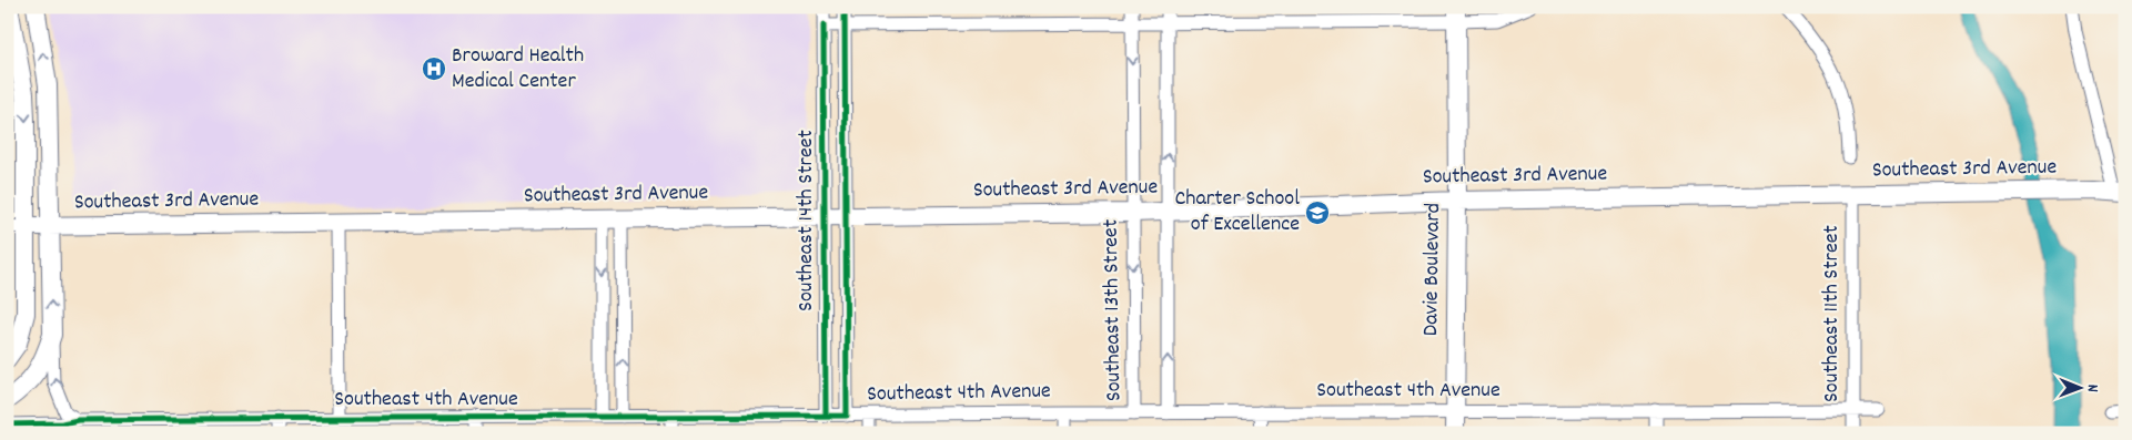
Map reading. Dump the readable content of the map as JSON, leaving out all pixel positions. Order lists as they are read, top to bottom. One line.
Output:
{"streets":{"main road":["Southeast 3rd Avenue","Davie Boulevard"],"street":["Southeast 14th Street","Southeast 13th Street","Southeast 11th Street","Southeast 4th Avenue"]},"crossings":[["Southeast 3rd Avenue","Southeast 14th Street"],["Southeast 3rd Avenue","Davie Boulevard"],["Southeast 3rd Avenue","Southeast 13th Street"],["Southeast 3rd Avenue","Southeast 11th Street"],["Southeast 14th Street","Southeast 4th Avenue"],["Davie Boulevard","Southeast 4th Avenue"],["Southeast 13th Street","Southeast 4th Avenue"],["Southeast 11th Street","Southeast 4th Avenue"]],"places":{"hospital":["Broward Health Medical Center"],"school or university":["Charter School of Excellence"]},"north":"right"}
